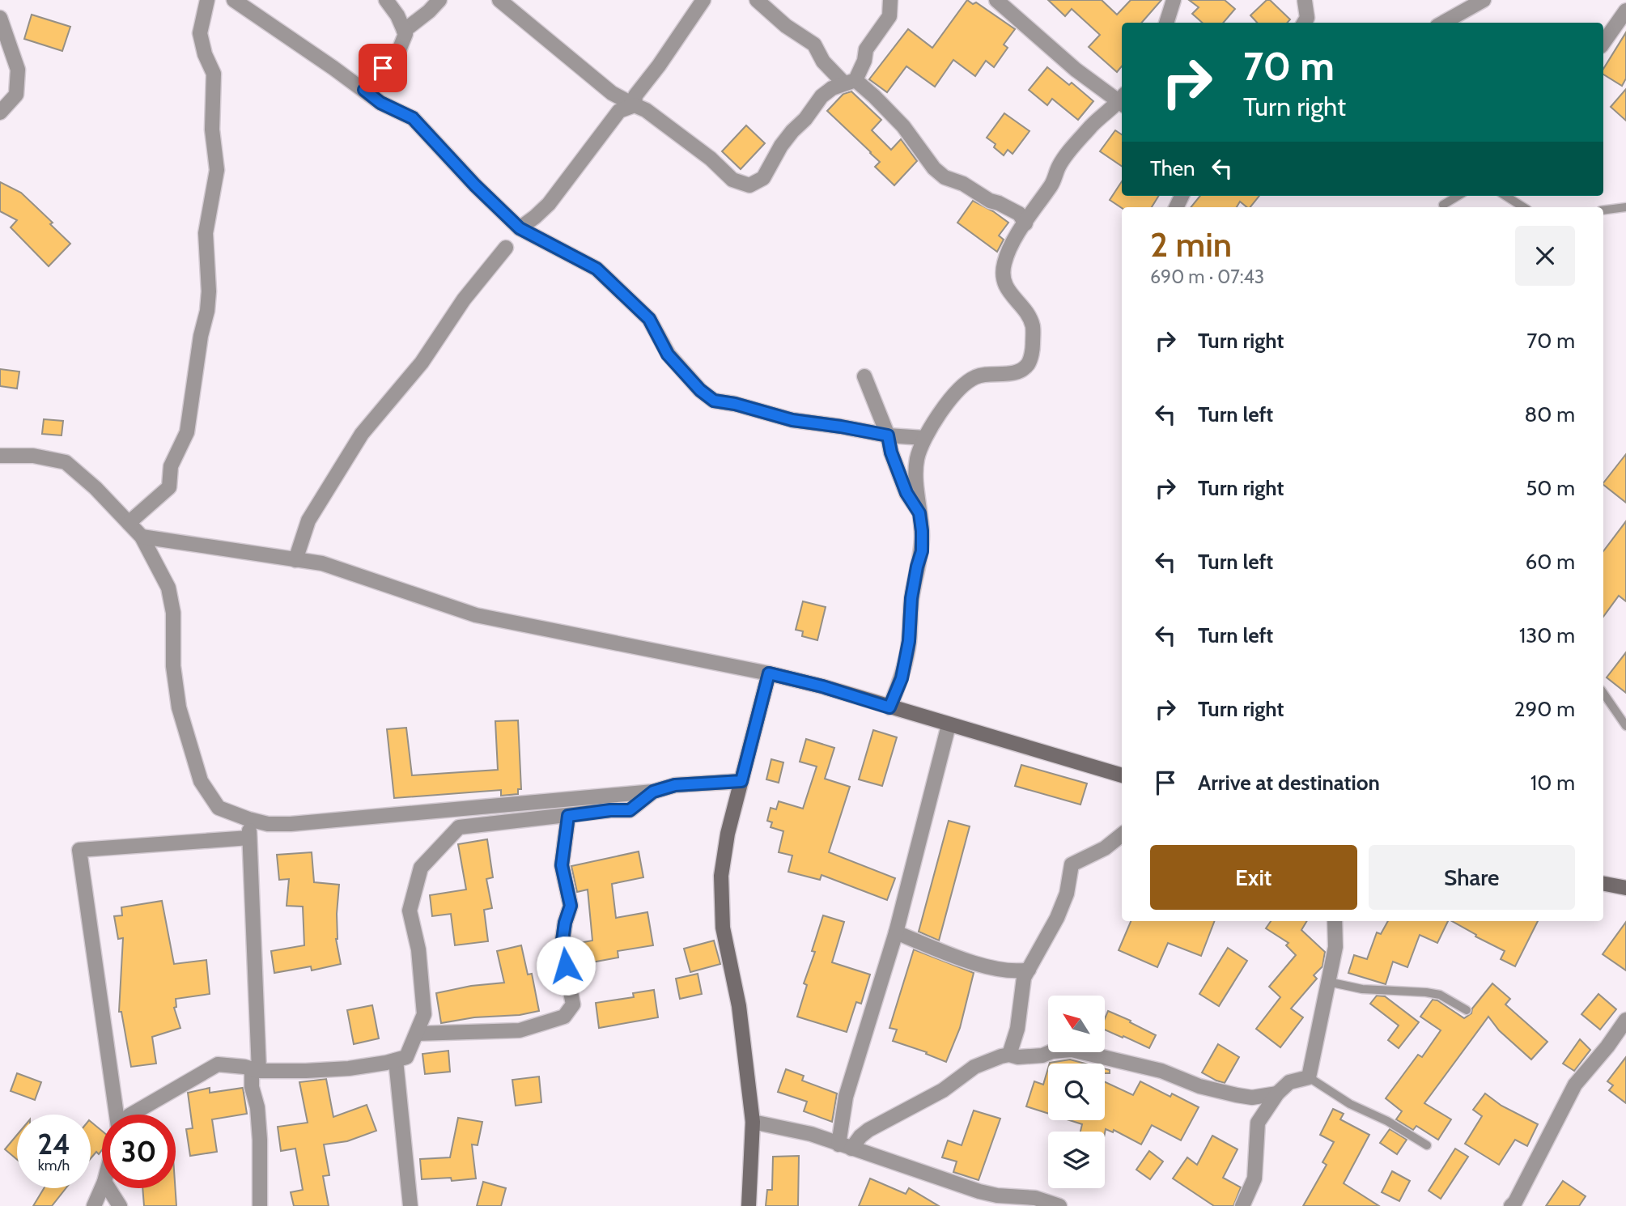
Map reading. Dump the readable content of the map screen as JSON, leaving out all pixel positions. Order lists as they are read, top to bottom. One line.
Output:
{"north":"top left","page":{"turn":["70 m","Turn right"],"then":"Then","heading":["2 min","690 m · 07:43"],"list":[{"name":"Turn right","value":"70 m"},{"name":"Turn left","value":"80 m"},{"name":"Turn right","value":"50 m"},{"name":"Turn left","value":"60 m"},{"name":"Turn left","value":"130 m"},{"name":"Turn right","value":"290 m"},{"name":"Arrive at destination","value":"10 m"}],"buttons":["Exit","Share"],"speed":"24 km/h","limit":"30"}}
